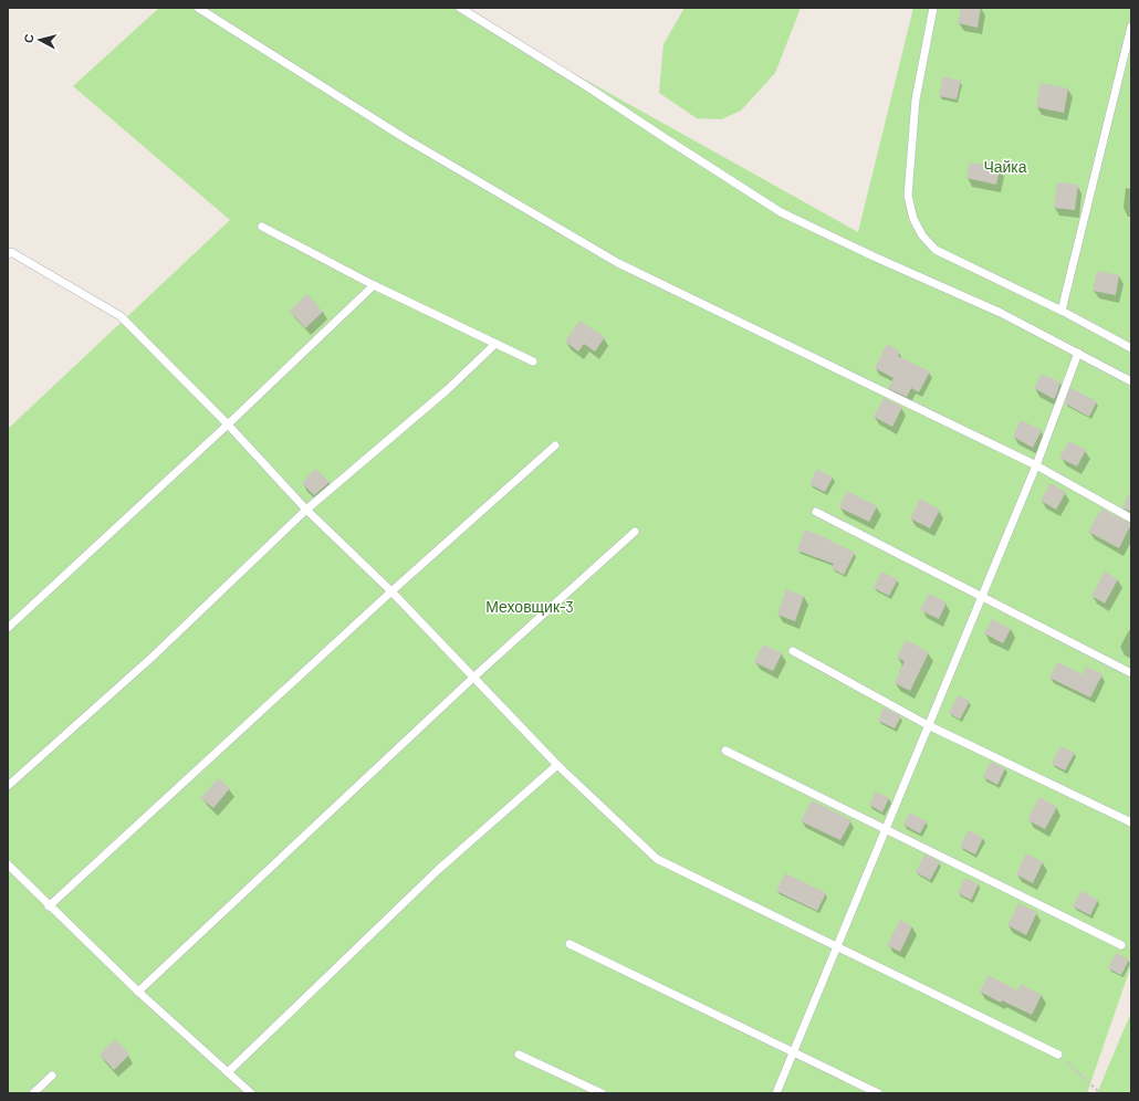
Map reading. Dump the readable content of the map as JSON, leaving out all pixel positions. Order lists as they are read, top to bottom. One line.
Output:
{"parks":["Чайка","Меховщик-3"],"north":"left"}
